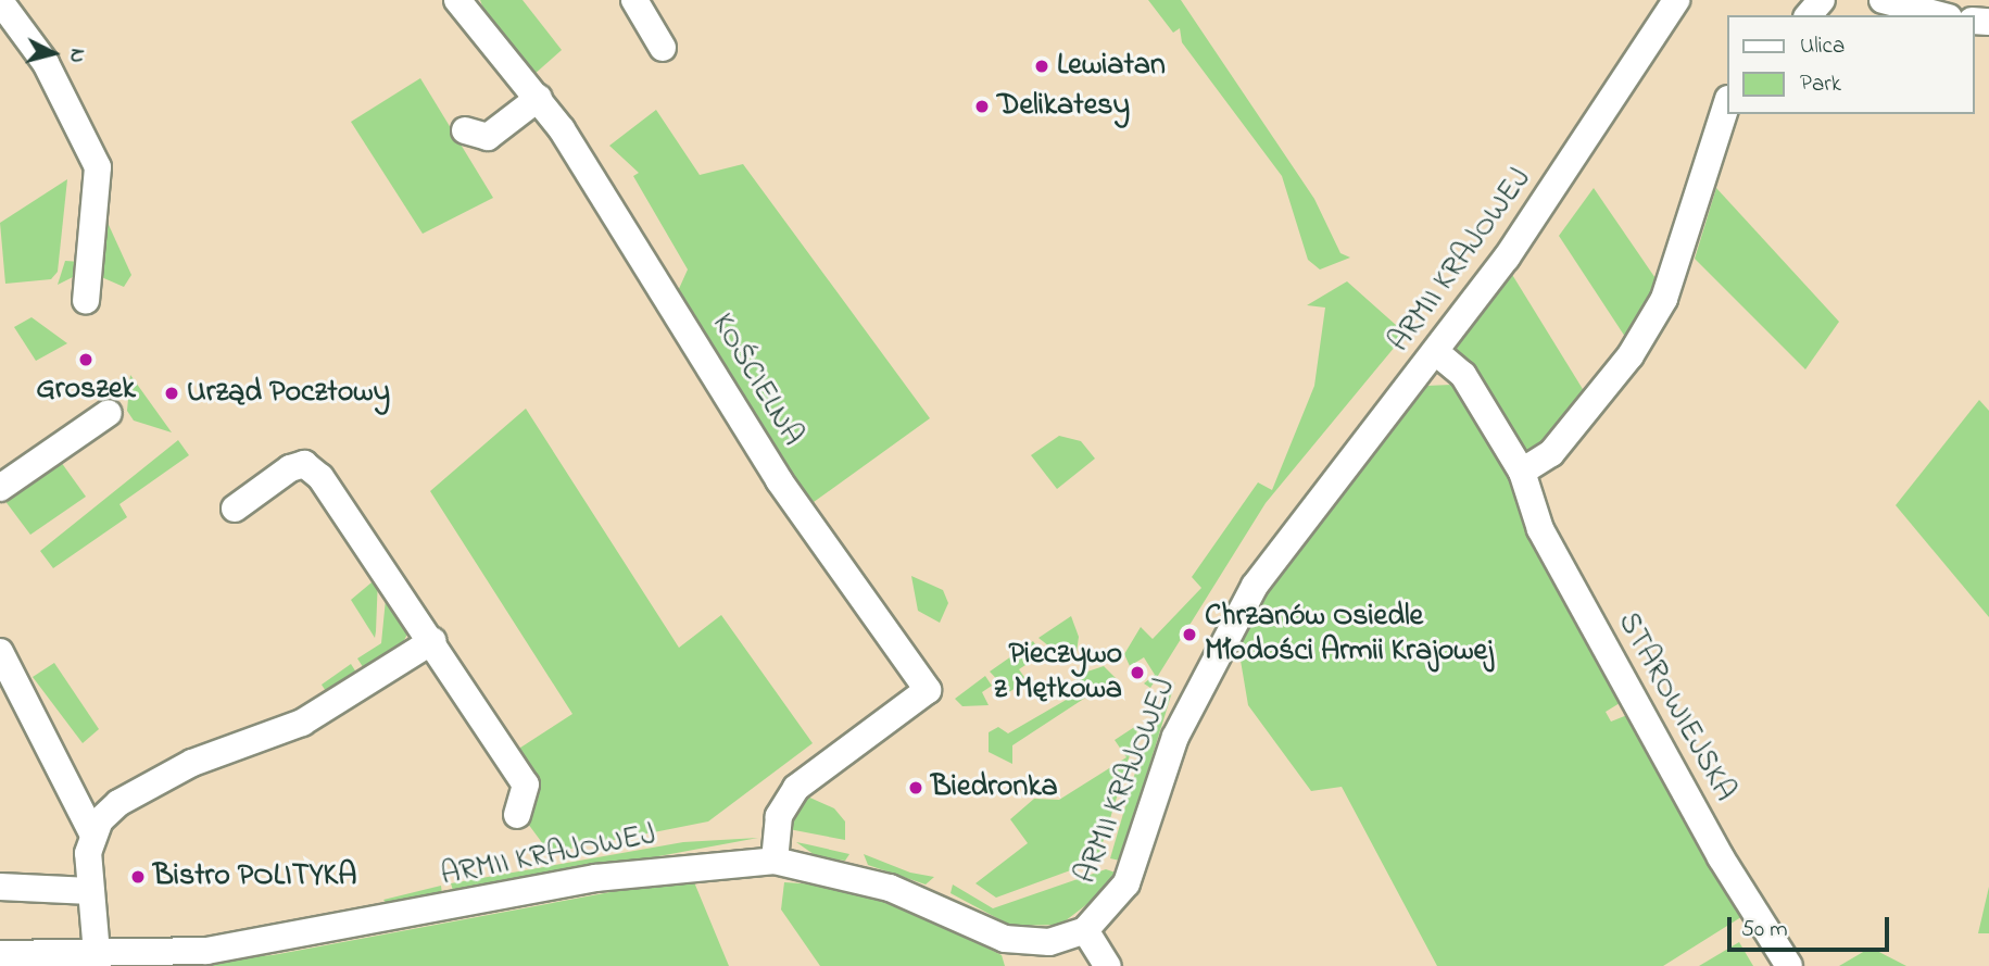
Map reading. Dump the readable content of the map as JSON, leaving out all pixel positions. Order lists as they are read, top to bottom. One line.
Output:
{"streets":{"street":["ARMII KRAJOWEJ","KOŚCIELNA","STAROWIEJSKA"]},"crossings":[["ARMII KRAJOWEJ","KOŚCIELNA"],["ARMII KRAJOWEJ","STAROWIEJSKA"]],"places":["Lewiatan","Delikatesy","Groszek","Urząd Pocztowy","Chrzanów Osiedle Młodości Armii Krajowej","Pieczywo z Mętkowa","Biedronka","Bistro POLITYKA"],"legend":["Ulica","Park"],"scale_bar":"50 m","north":"right"}
